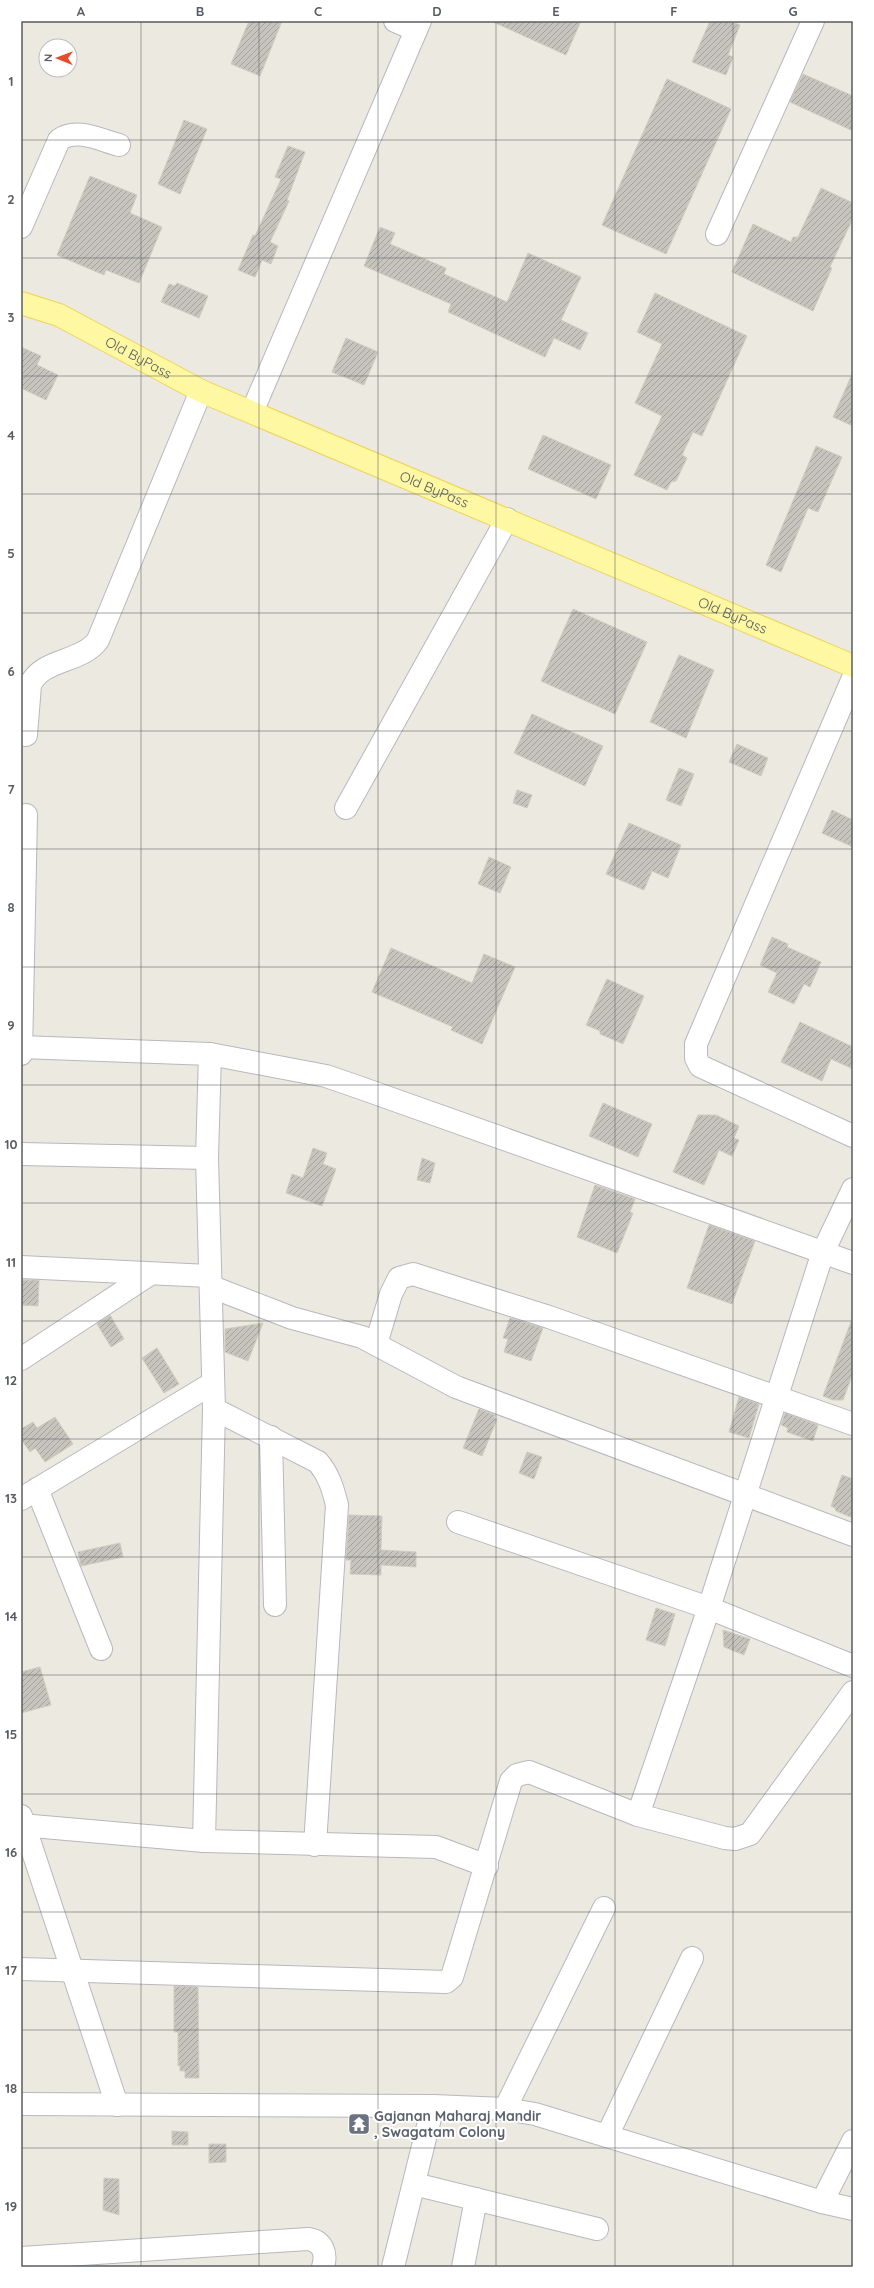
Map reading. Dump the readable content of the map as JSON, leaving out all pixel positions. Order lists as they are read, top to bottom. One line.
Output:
{"streets":{"main road":["Old ByPass"]},"places":{"temple":["Gajanan Maharaj Mandir , Swagatam Colony"]},"north":"left","grid":{"columns":["A","B","C","D","E","F","G"],"rows":["1","2","3","4","5","6","7","8","9","10","11","12","13","14","15","16","17","18","19"]}}
